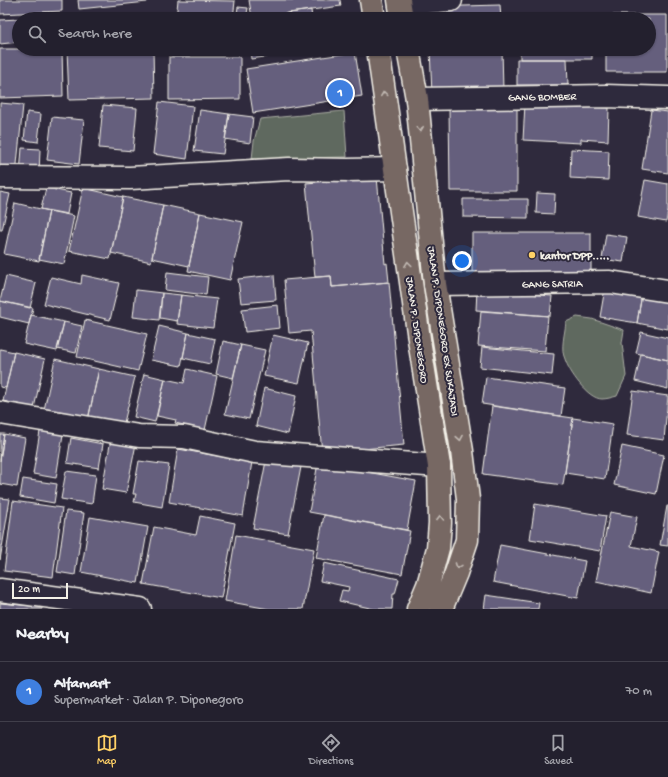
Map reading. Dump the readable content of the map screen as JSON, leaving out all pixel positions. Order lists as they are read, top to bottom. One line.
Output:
{"streets":{"main road":["JALAN P. DIPONEGORO","JALAN P. DIPONEGORO EX SUKAJADI"],"street":["GANG BOMBER","GANG SATRIA"]},"crossings":[["GANG BOMBER","JALAN P. DIPONEGORO EX SUKAJADI"],["GANG SATRIA","JALAN P. DIPONEGORO EX SUKAJADI"]],"one_way":["JALAN P. DIPONEGORO","JALAN P. DIPONEGORO EX SUKAJADI"],"places":["kantor DPP....."],"scale_bar":"20 m","page":{"search":"Search here","pins":"1","scale":"20 m","heading":"Nearby","list":[{"mark":"1","name":"Alfamart","note":"Supermarket · Jalan P. Diponegoro","value":"70 m"}],"nav":["Map","Directions","Saved"]}}
